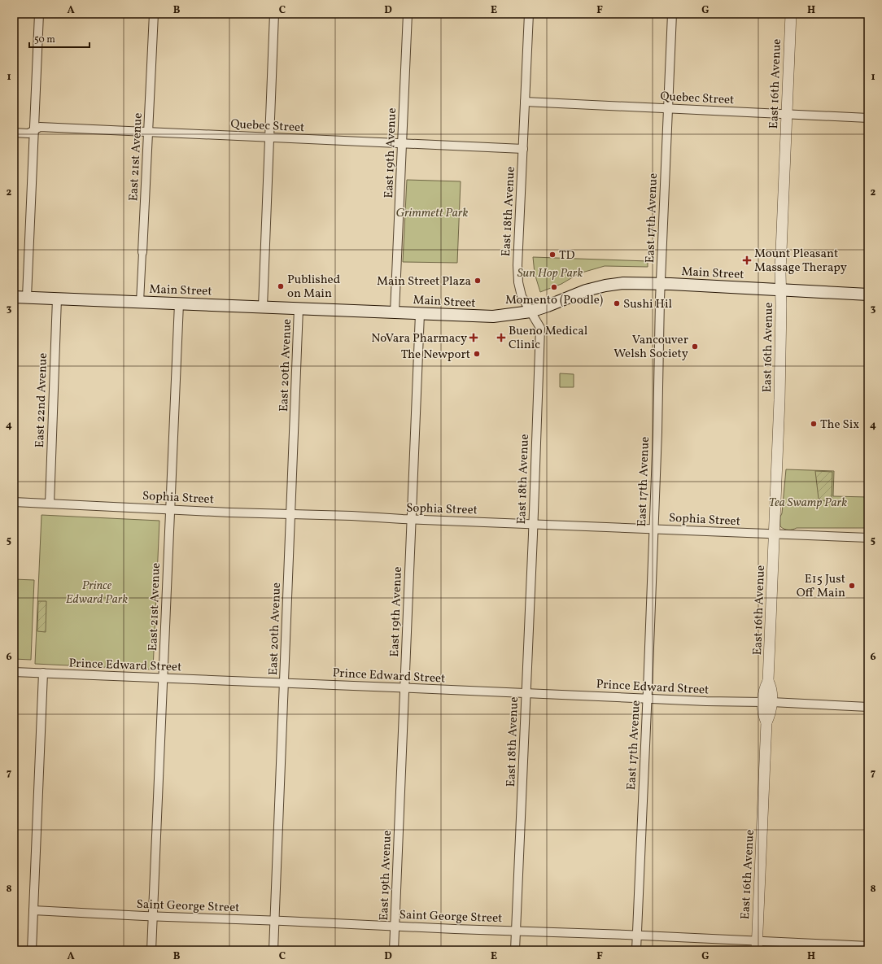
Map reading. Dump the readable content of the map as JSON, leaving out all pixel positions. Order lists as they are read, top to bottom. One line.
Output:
{"streets":{"main road":["Main Street"],"street":["East 16th Avenue","Quebec Street","East 19th Avenue","East 21st Avenue","East 18th Avenue","East 17th Avenue","East 20th Avenue","East 22nd Avenue","Sophia Street","Prince Edward Street","Saint George Street"]},"crossings":[["East 16th Avenue","Quebec Street"],["East 16th Avenue","Main Street"],["East 16th Avenue","Sophia Street"],["East 16th Avenue","Prince Edward Street"],["East 16th Avenue","Saint George Street"],["Quebec Street","East 19th Avenue"],["Quebec Street","East 21st Avenue"],["Quebec Street","East 18th Avenue"],["Quebec Street","East 17th Avenue"],["East 19th Avenue","Main Street"],["East 19th Avenue","Sophia Street"],["East 19th Avenue","Prince Edward Street"],["East 19th Avenue","Saint George Street"],["East 21st Avenue","Main Street"],["East 21st Avenue","Sophia Street"],["East 21st Avenue","Prince Edward Street"],["East 21st Avenue","Saint George Street"],["East 18th Avenue","Main Street"],["East 18th Avenue","Sophia Street"],["East 18th Avenue","Prince Edward Street"],["East 18th Avenue","Saint George Street"],["East 17th Avenue","Main Street"],["East 17th Avenue","Sophia Street"],["East 17th Avenue","Prince Edward Street"],["East 17th Avenue","Saint George Street"],["Main Street","East 20th Avenue"],["Main Street","East 22nd Avenue"],["East 20th Avenue","Sophia Street"],["East 20th Avenue","Prince Edward Street"],["East 20th Avenue","Saint George Street"],["East 22nd Avenue","Sophia Street"]],"parks":["Grimmett Park","Sun Hop Park","Tea Swamp Park","Prince Edward Park"],"places":{"other":["TD","Main Street Plaza","Published on Main","Momento (Poodle)","Sushi Hil","Vancouver Welsh Society","The Newport","The Six","E15 Just Off Main"],"health":["Mount Pleasant Massage Therapy","NoVara Pharmacy","Bueno Medical Clinic"]},"scale_bar":"50 m","grid":{"columns":["A","B","C","D","E","F","G","H"],"rows":["1","2","3","4","5","6","7","8"]}}
